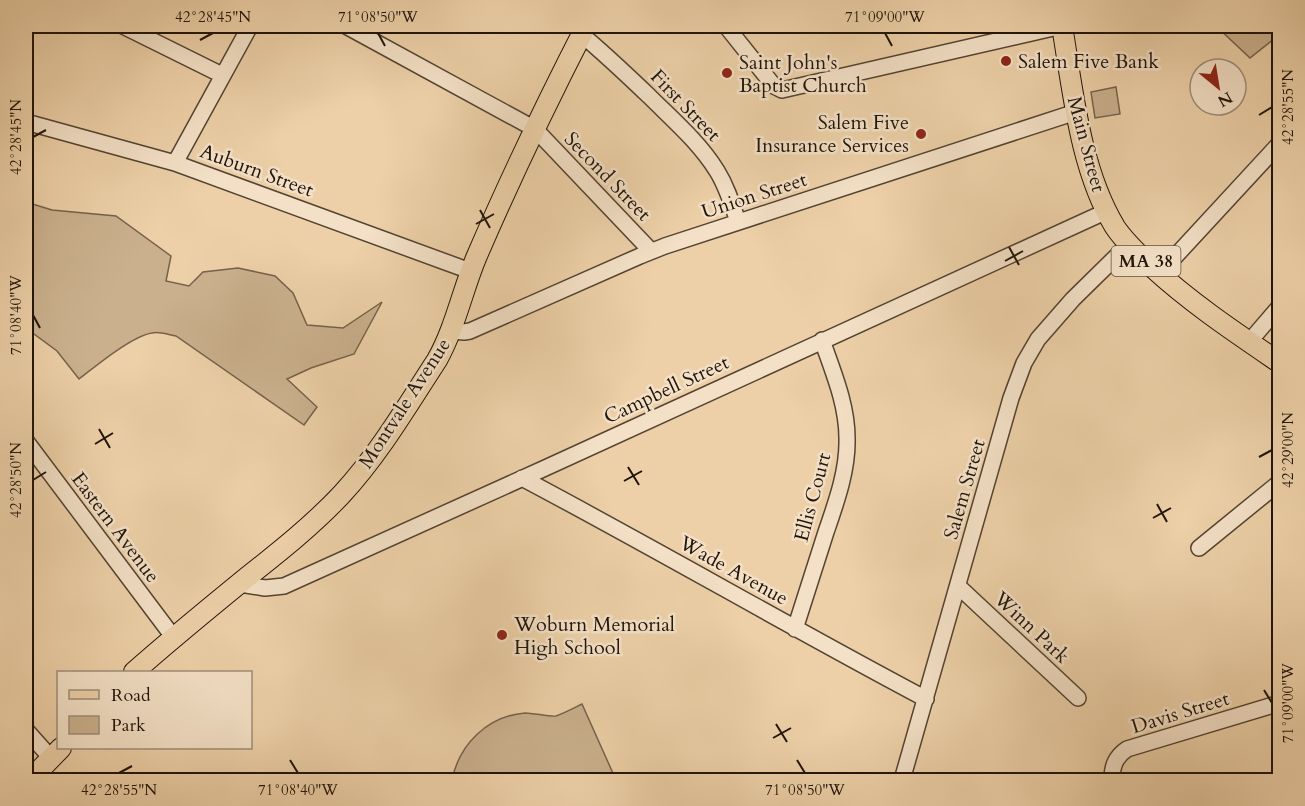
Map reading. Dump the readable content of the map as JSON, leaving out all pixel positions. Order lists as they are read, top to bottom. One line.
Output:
{"streets":{"main road":["Main Street","MA 38","Montvale Avenue"],"street":["First Street","Auburn Street","Second Street","Union Street","Campbell Street","Salem Street","Ellis Court","Eastern Avenue","Wade Avenue","Winn Park","Davis Street"]},"crossings":[["First Street","Union Street"],["First Street","Montvale Avenue"],["Main Street","Union Street"],["Main Street","Campbell Street"],["Main Street","Salem Street"],["Auburn Street","Montvale Avenue"],["Second Street","Union Street"],["Second Street","Montvale Avenue"],["Union Street","Montvale Avenue"],["Campbell Street","Montvale Avenue"],["Campbell Street","Ellis Court"],["Campbell Street","Wade Avenue"],["Montvale Avenue","Eastern Avenue"],["Salem Street","Wade Avenue"],["Salem Street","Winn Park"],["Ellis Court","Wade Avenue"]],"places":["Salem Five Bank","Saint John's Baptist Church","Salem Five Insurance Services","Woburn Memorial High School"],"legend":["Road","Park"],"north":"bottom right","coordinates":["42°28'45\"N","71°08'50\"W","71°09'00\"W","42°28'55\"N","71°08'40\"W","42°29'00\"N","42°28'50\"N"]}
